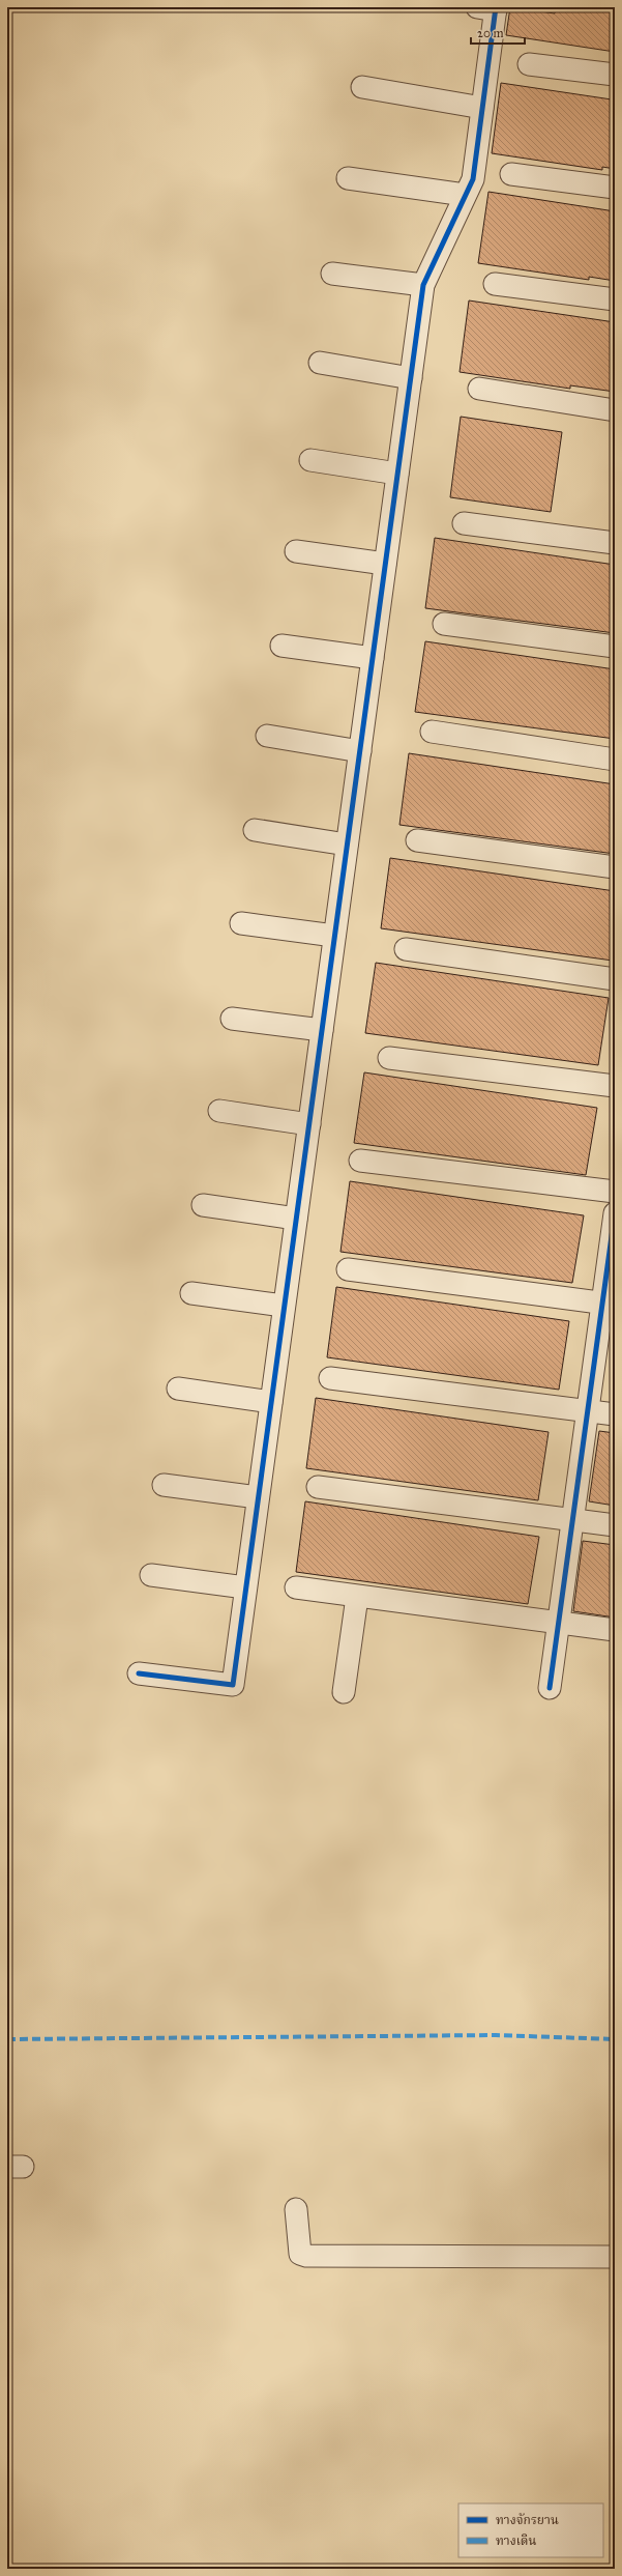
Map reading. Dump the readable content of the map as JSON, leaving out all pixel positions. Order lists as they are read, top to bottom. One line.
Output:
{"legend":["ทางจักรยาน","ทางเดิน"],"scale_bar":"20 m"}
